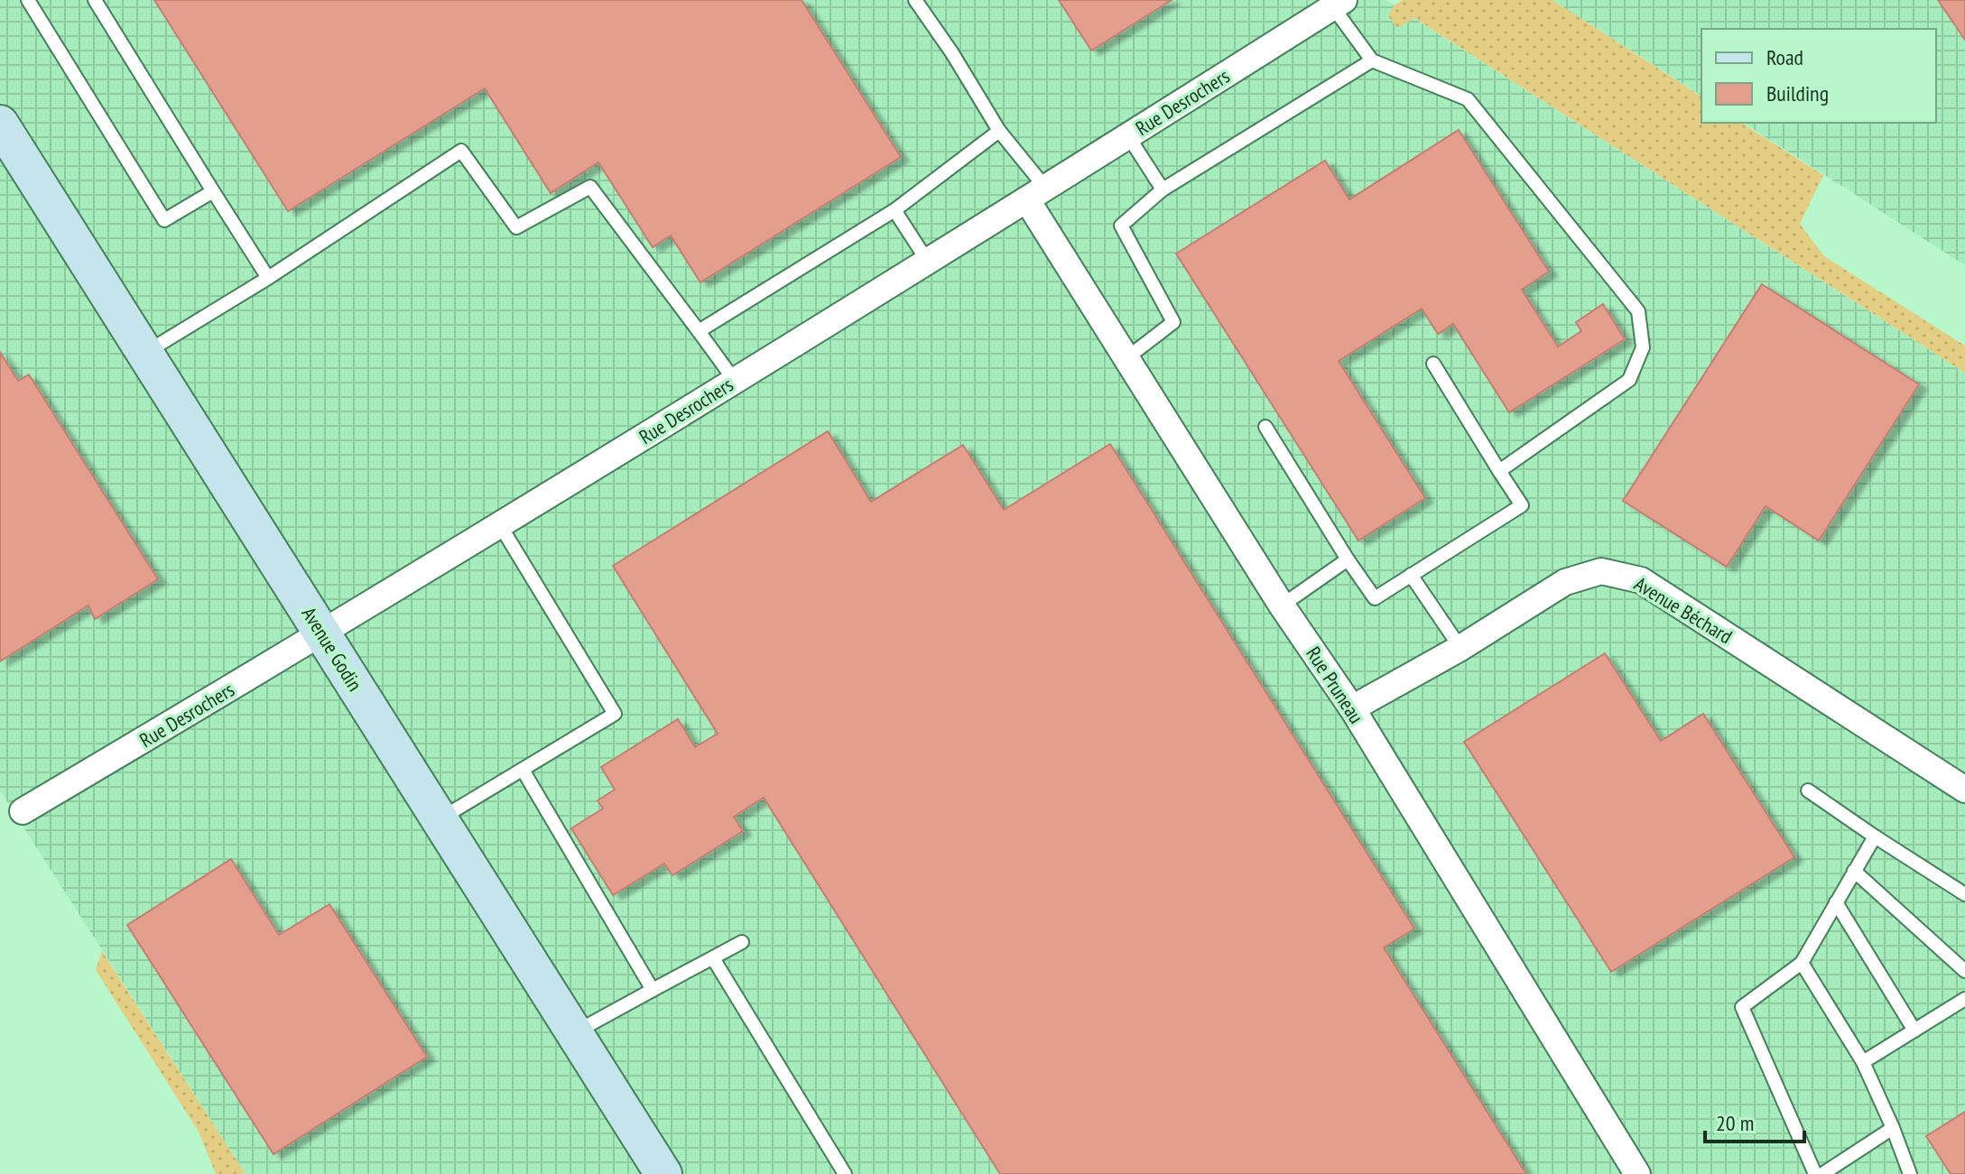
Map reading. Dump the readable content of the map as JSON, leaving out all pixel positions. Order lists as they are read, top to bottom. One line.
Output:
{"streets":{"street":["Rue Desrochers","Avenue Béchard","Avenue Godin","Rue Pruneau"]},"crossings":[["Rue Desrochers","Avenue Godin"],["Rue Desrochers","Rue Pruneau"],["Avenue Béchard","Rue Pruneau"]],"legend":["Road","Building"],"scale_bar":"20 m"}
